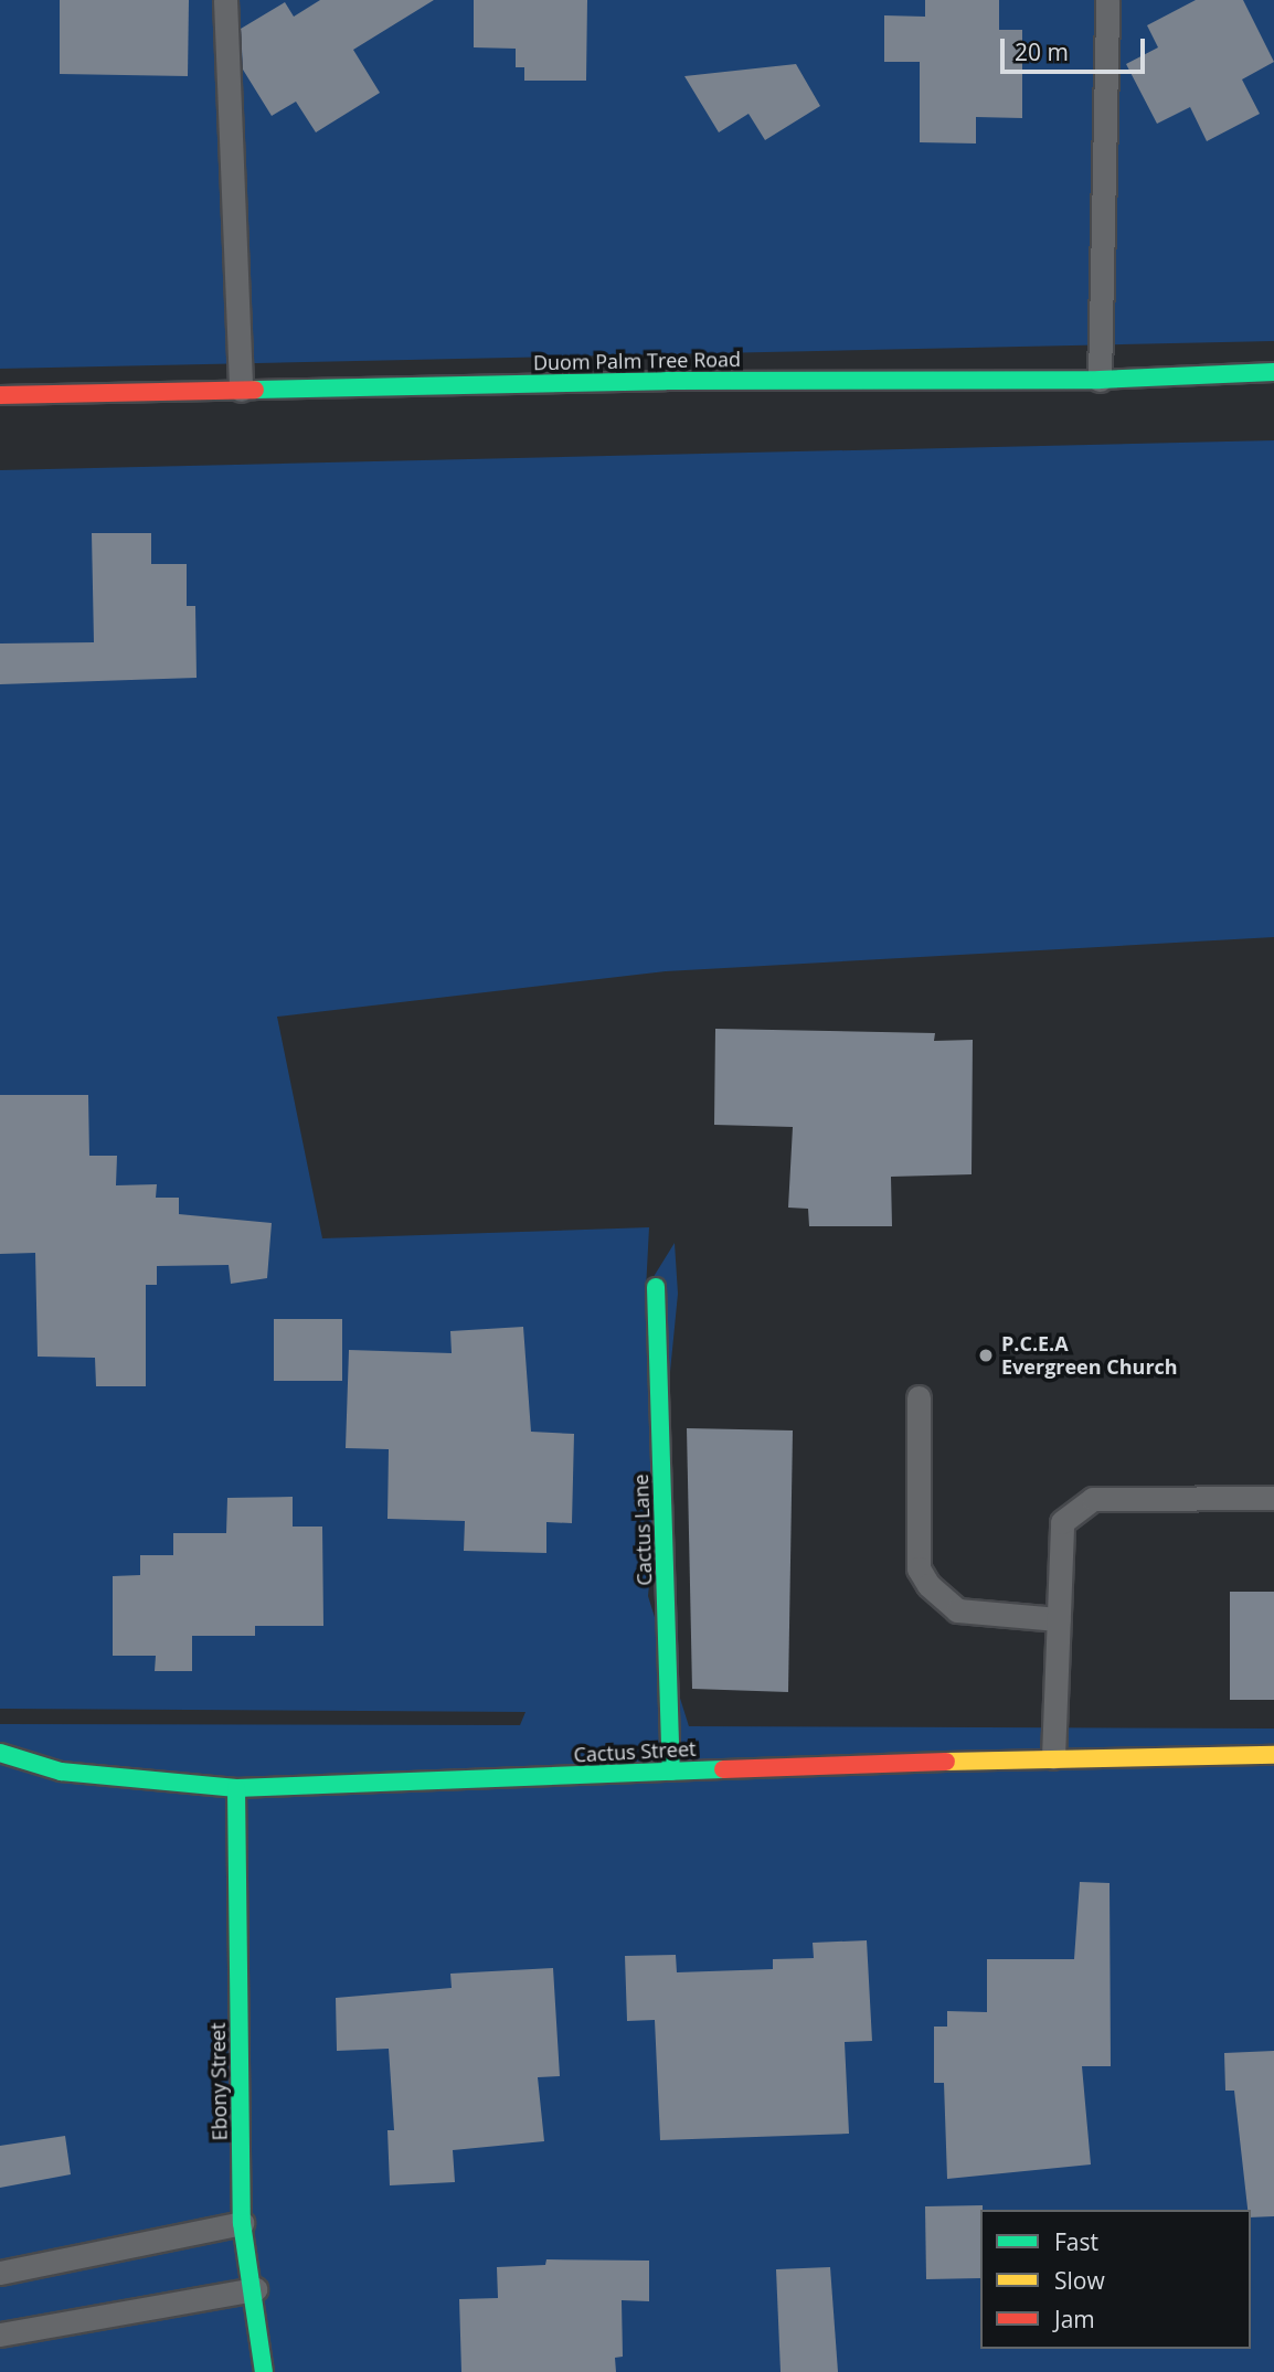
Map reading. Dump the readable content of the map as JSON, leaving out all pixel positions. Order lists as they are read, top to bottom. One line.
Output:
{"streets":{"street":["Duom Palm Tree Road","Cactus Lane","Cactus Street","Ebony Street"]},"crossings":[["Cactus Lane","Cactus Street"],["Cactus Street","Ebony Street"]],"places":["P.C.E.A Evergreen Church"],"legend":["Fast","Slow","Jam"],"scale_bar":"20 m"}
